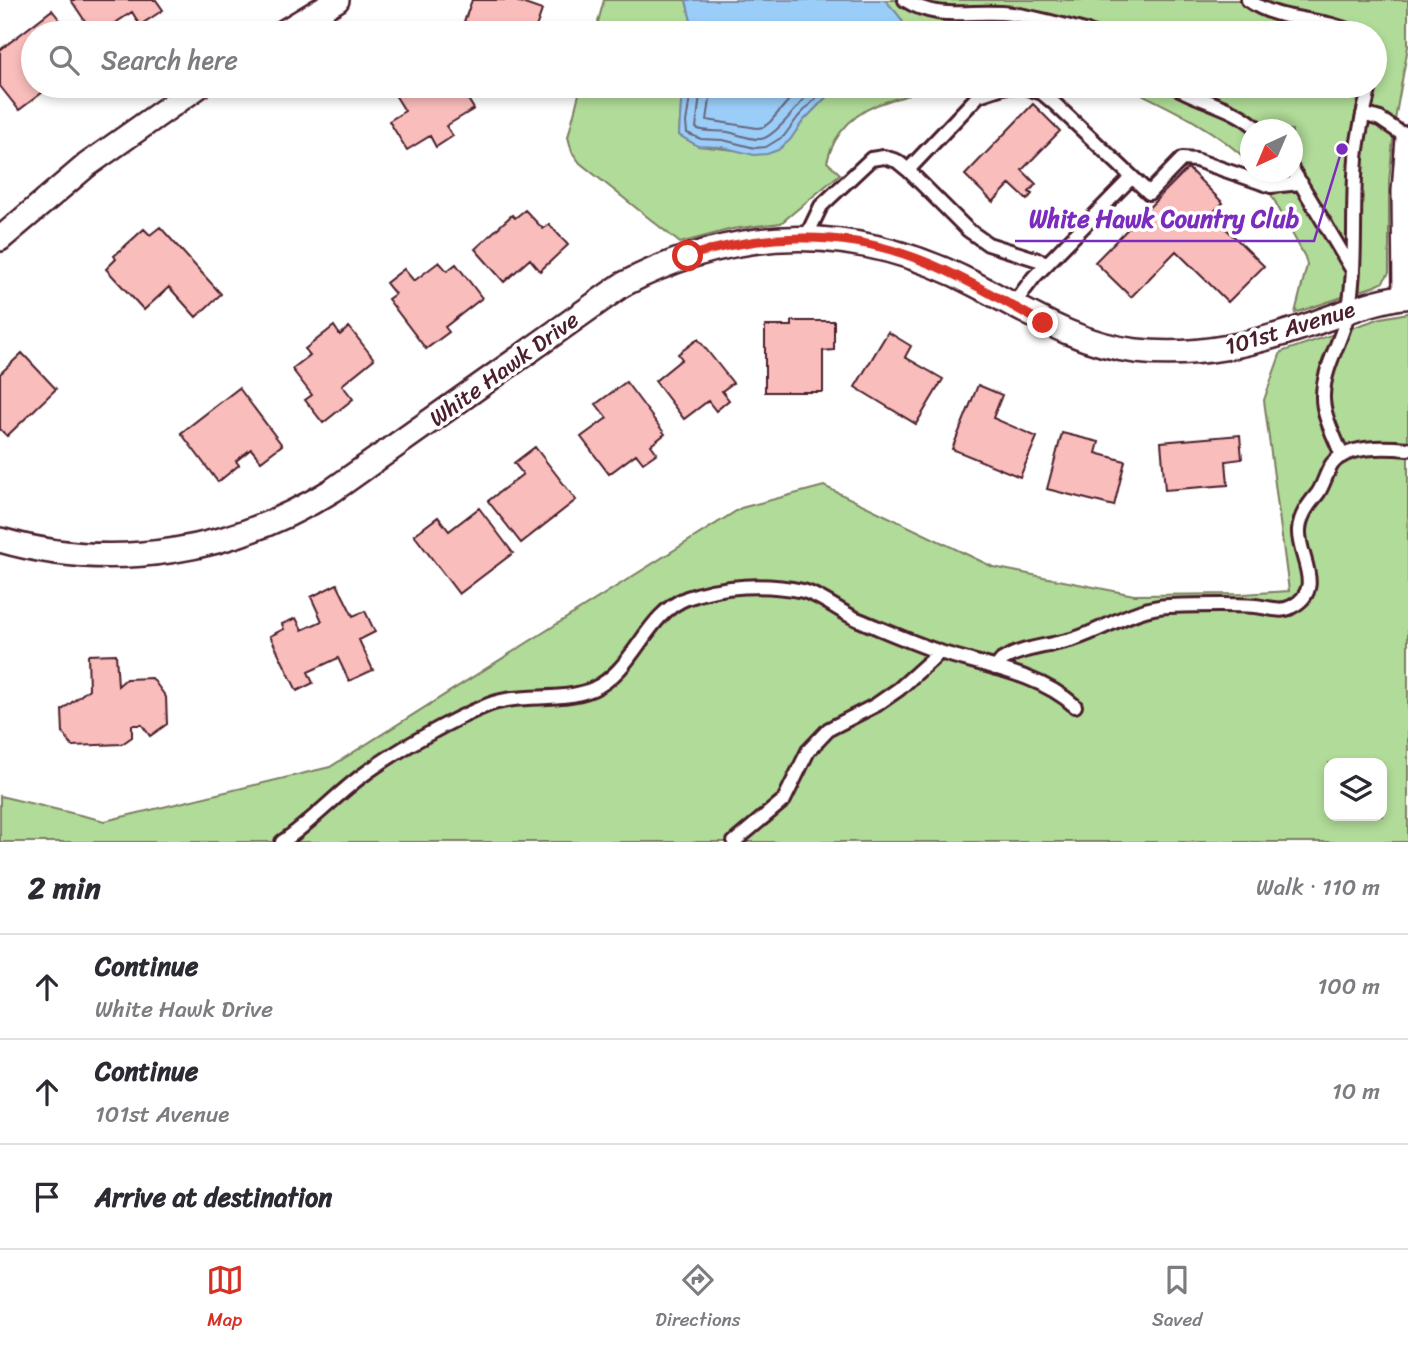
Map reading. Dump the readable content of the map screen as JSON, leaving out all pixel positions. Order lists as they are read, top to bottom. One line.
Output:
{"streets":{"street":["101st Avenue","White Hawk Drive"]},"crossings":[["101st Avenue","White Hawk Drive"]],"places":["White Hawk Country Club"],"north":"bottom left","page":{"search":"Search here","heading":["2 min","Walk · 110 m"],"list":[["Continue","White Hawk Drive","100 m"],["Continue","101st Avenue","10 m"],"Arrive at destination"],"nav":["Map","Directions","Saved"]}}
